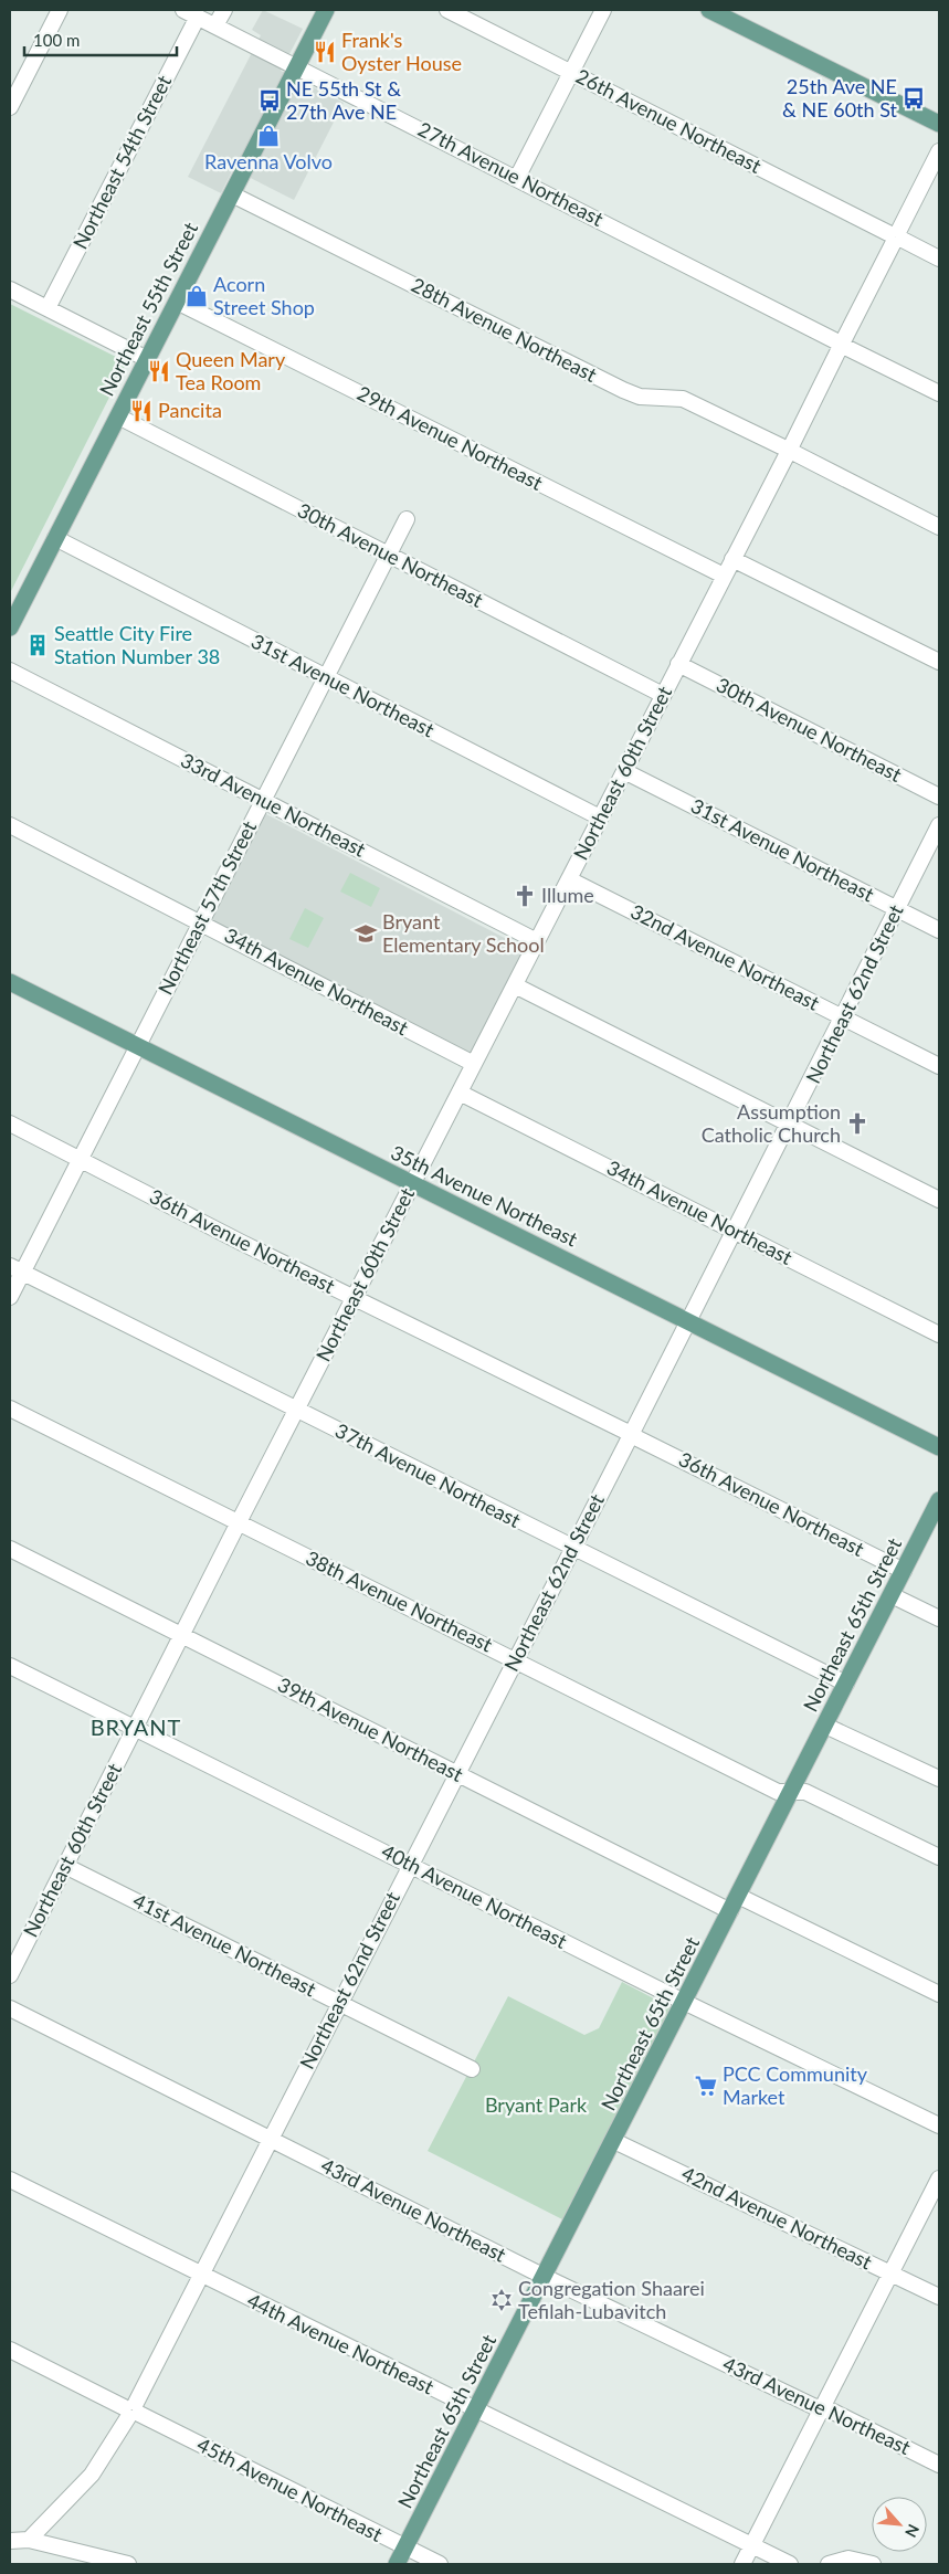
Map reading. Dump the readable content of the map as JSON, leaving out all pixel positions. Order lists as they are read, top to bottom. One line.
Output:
{"streets":{"main road":["Northeast 55th Street","35th Avenue Northeast","Northeast 65th Street"],"street":["26th Avenue Northeast","Northeast 54th Street","27th Avenue Northeast","28th Avenue Northeast","29th Avenue Northeast","30th Avenue Northeast","31st Avenue Northeast","Northeast 60th Street","33rd Avenue Northeast","Northeast 57th Street","32nd Avenue Northeast","34th Avenue Northeast","Northeast 62nd Street","36th Avenue Northeast","37th Avenue Northeast","38th Avenue Northeast","39th Avenue Northeast","40th Avenue Northeast","41st Avenue Northeast","43rd Avenue Northeast","42nd Avenue Northeast","44th Avenue Northeast","45th Avenue Northeast"]},"crossings":[["26th Avenue Northeast","Northeast 60th Street"],["Northeast 54th Street","27th Avenue Northeast"],["27th Avenue Northeast","Northeast 55th Street"],["27th Avenue Northeast","Northeast 60th Street"],["Northeast 55th Street","28th Avenue Northeast"],["Northeast 55th Street","29th Avenue Northeast"],["Northeast 55th Street","30th Avenue Northeast"],["Northeast 55th Street","31st Avenue Northeast"],["28th Avenue Northeast","Northeast 60th Street"],["29th Avenue Northeast","Northeast 60th Street"],["30th Avenue Northeast","Northeast 60th Street"],["30th Avenue Northeast","Northeast 57th Street"],["31st Avenue Northeast","Northeast 60th Street"],["31st Avenue Northeast","Northeast 57th Street"],["31st Avenue Northeast","Northeast 62nd Street"],["Northeast 60th Street","33rd Avenue Northeast"],["Northeast 60th Street","32nd Avenue Northeast"],["Northeast 60th Street","34th Avenue Northeast"],["Northeast 60th Street","35th Avenue Northeast"],["Northeast 60th Street","36th Avenue Northeast"],["Northeast 60th Street","37th Avenue Northeast"],["Northeast 60th Street","38th Avenue Northeast"],["Northeast 60th Street","39th Avenue Northeast"],["Northeast 60th Street","40th Avenue Northeast"],["Northeast 60th Street","41st Avenue Northeast"],["33rd Avenue Northeast","Northeast 57th Street"],["Northeast 57th Street","34th Avenue Northeast"],["Northeast 57th Street","35th Avenue Northeast"],["Northeast 57th Street","36th Avenue Northeast"],["Northeast 57th Street","37th Avenue Northeast"],["32nd Avenue Northeast","Northeast 62nd Street"],["34th Avenue Northeast","Northeast 62nd Street"],["Northeast 62nd Street","35th Avenue Northeast"],["Northeast 62nd Street","36th Avenue Northeast"],["Northeast 62nd Street","37th Avenue Northeast"],["Northeast 62nd Street","38th Avenue Northeast"],["Northeast 62nd Street","39th Avenue Northeast"],["Northeast 62nd Street","40th Avenue Northeast"],["Northeast 62nd Street","41st Avenue Northeast"],["Northeast 62nd Street","43rd Avenue Northeast"],["Northeast 62nd Street","44th Avenue Northeast"],["Northeast 62nd Street","45th Avenue Northeast"],["36th Avenue Northeast","Northeast 65th Street"],["37th Avenue Northeast","Northeast 65th Street"],["38th Avenue Northeast","Northeast 65th Street"],["Northeast 65th Street","39th Avenue Northeast"],["Northeast 65th Street","40th Avenue Northeast"],["Northeast 65th Street","43rd Avenue Northeast"],["Northeast 65th Street","42nd Avenue Northeast"],["Northeast 65th Street","44th Avenue Northeast"],["Northeast 65th Street","45th Avenue Northeast"]],"districts":["BRYANT"],"parks":["Bryant Park"],"places":{"restaurant":["Frank's Oyster House","Queen Mary Tea Room","Pancita"],"bus stop":["25th Ave NE & NE 60th St","NE 55th St & 27th Ave NE"],"shop":["Ravenna Volvo","Acorn Street Shop"],"building":["Seattle City Fire Station Number 38"],"church":["Illume","Assumption Catholic Church"],"school or university":["Bryant Elementary School"],"supermarket":["PCC Community Market"],"synagogue":["Congregation Shaarei Tefilah-Lubavitch"]},"scale_bar":"100 m","north":"bottom right"}
